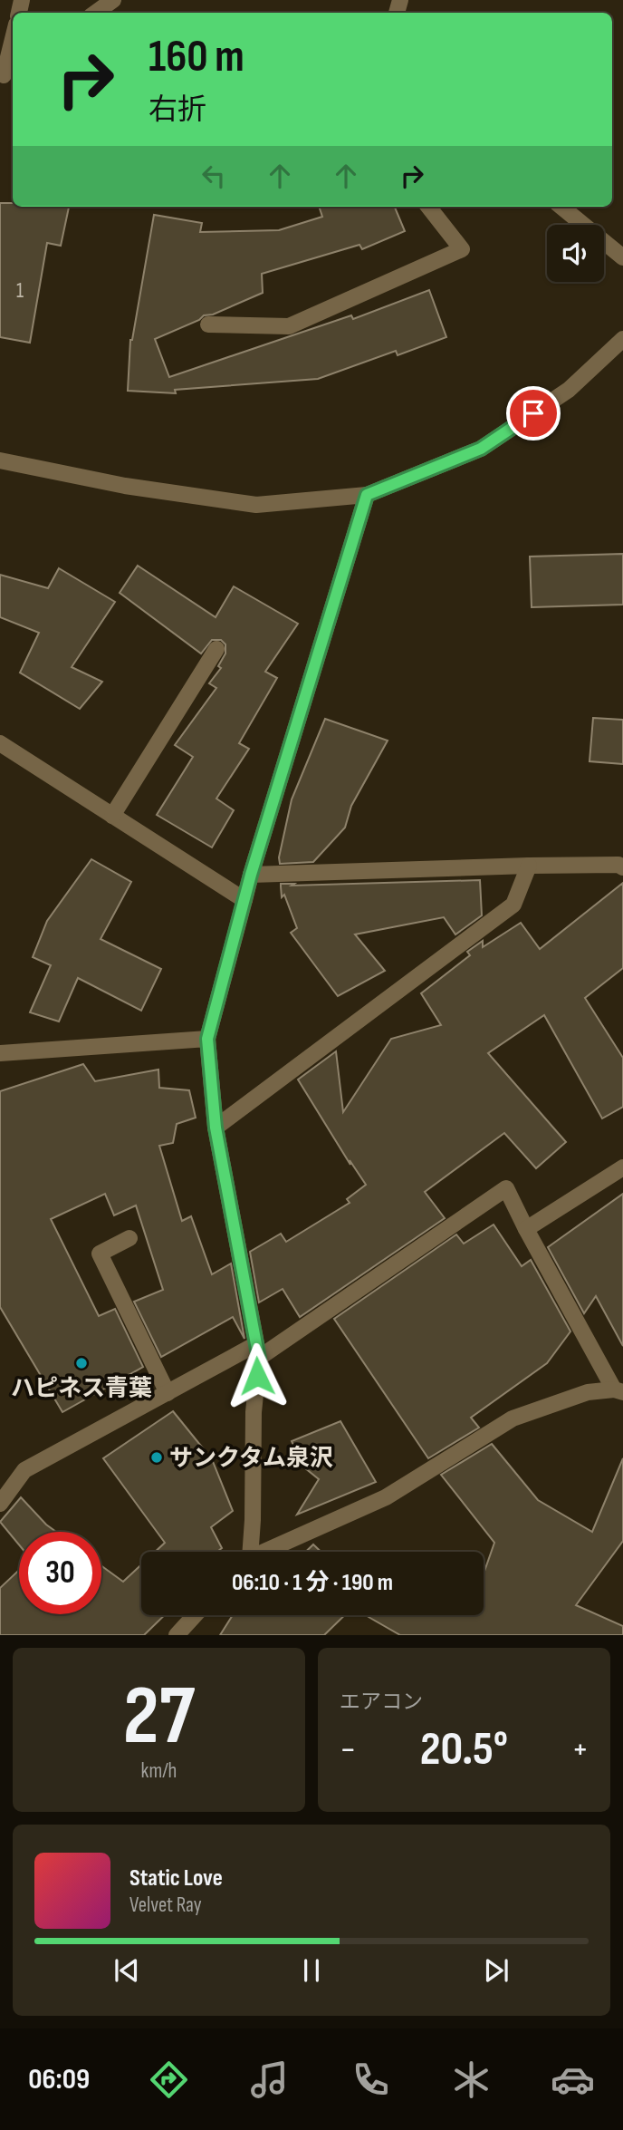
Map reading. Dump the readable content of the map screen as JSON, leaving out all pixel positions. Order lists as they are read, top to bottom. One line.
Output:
{"places":["ハピネス青葉","サンクタム泉沢"],"house_numbers":["1"],"page":{"turn":["160 m","右折"],"limit":"30","trip":"06:10 · 1 分 · 190 m","tile":[["27","km/h"],"エアコン"],"heat":["−","20.5°","+"],"song":["Static Love","Velvet Ray"],"tabs":"06:09"}}
